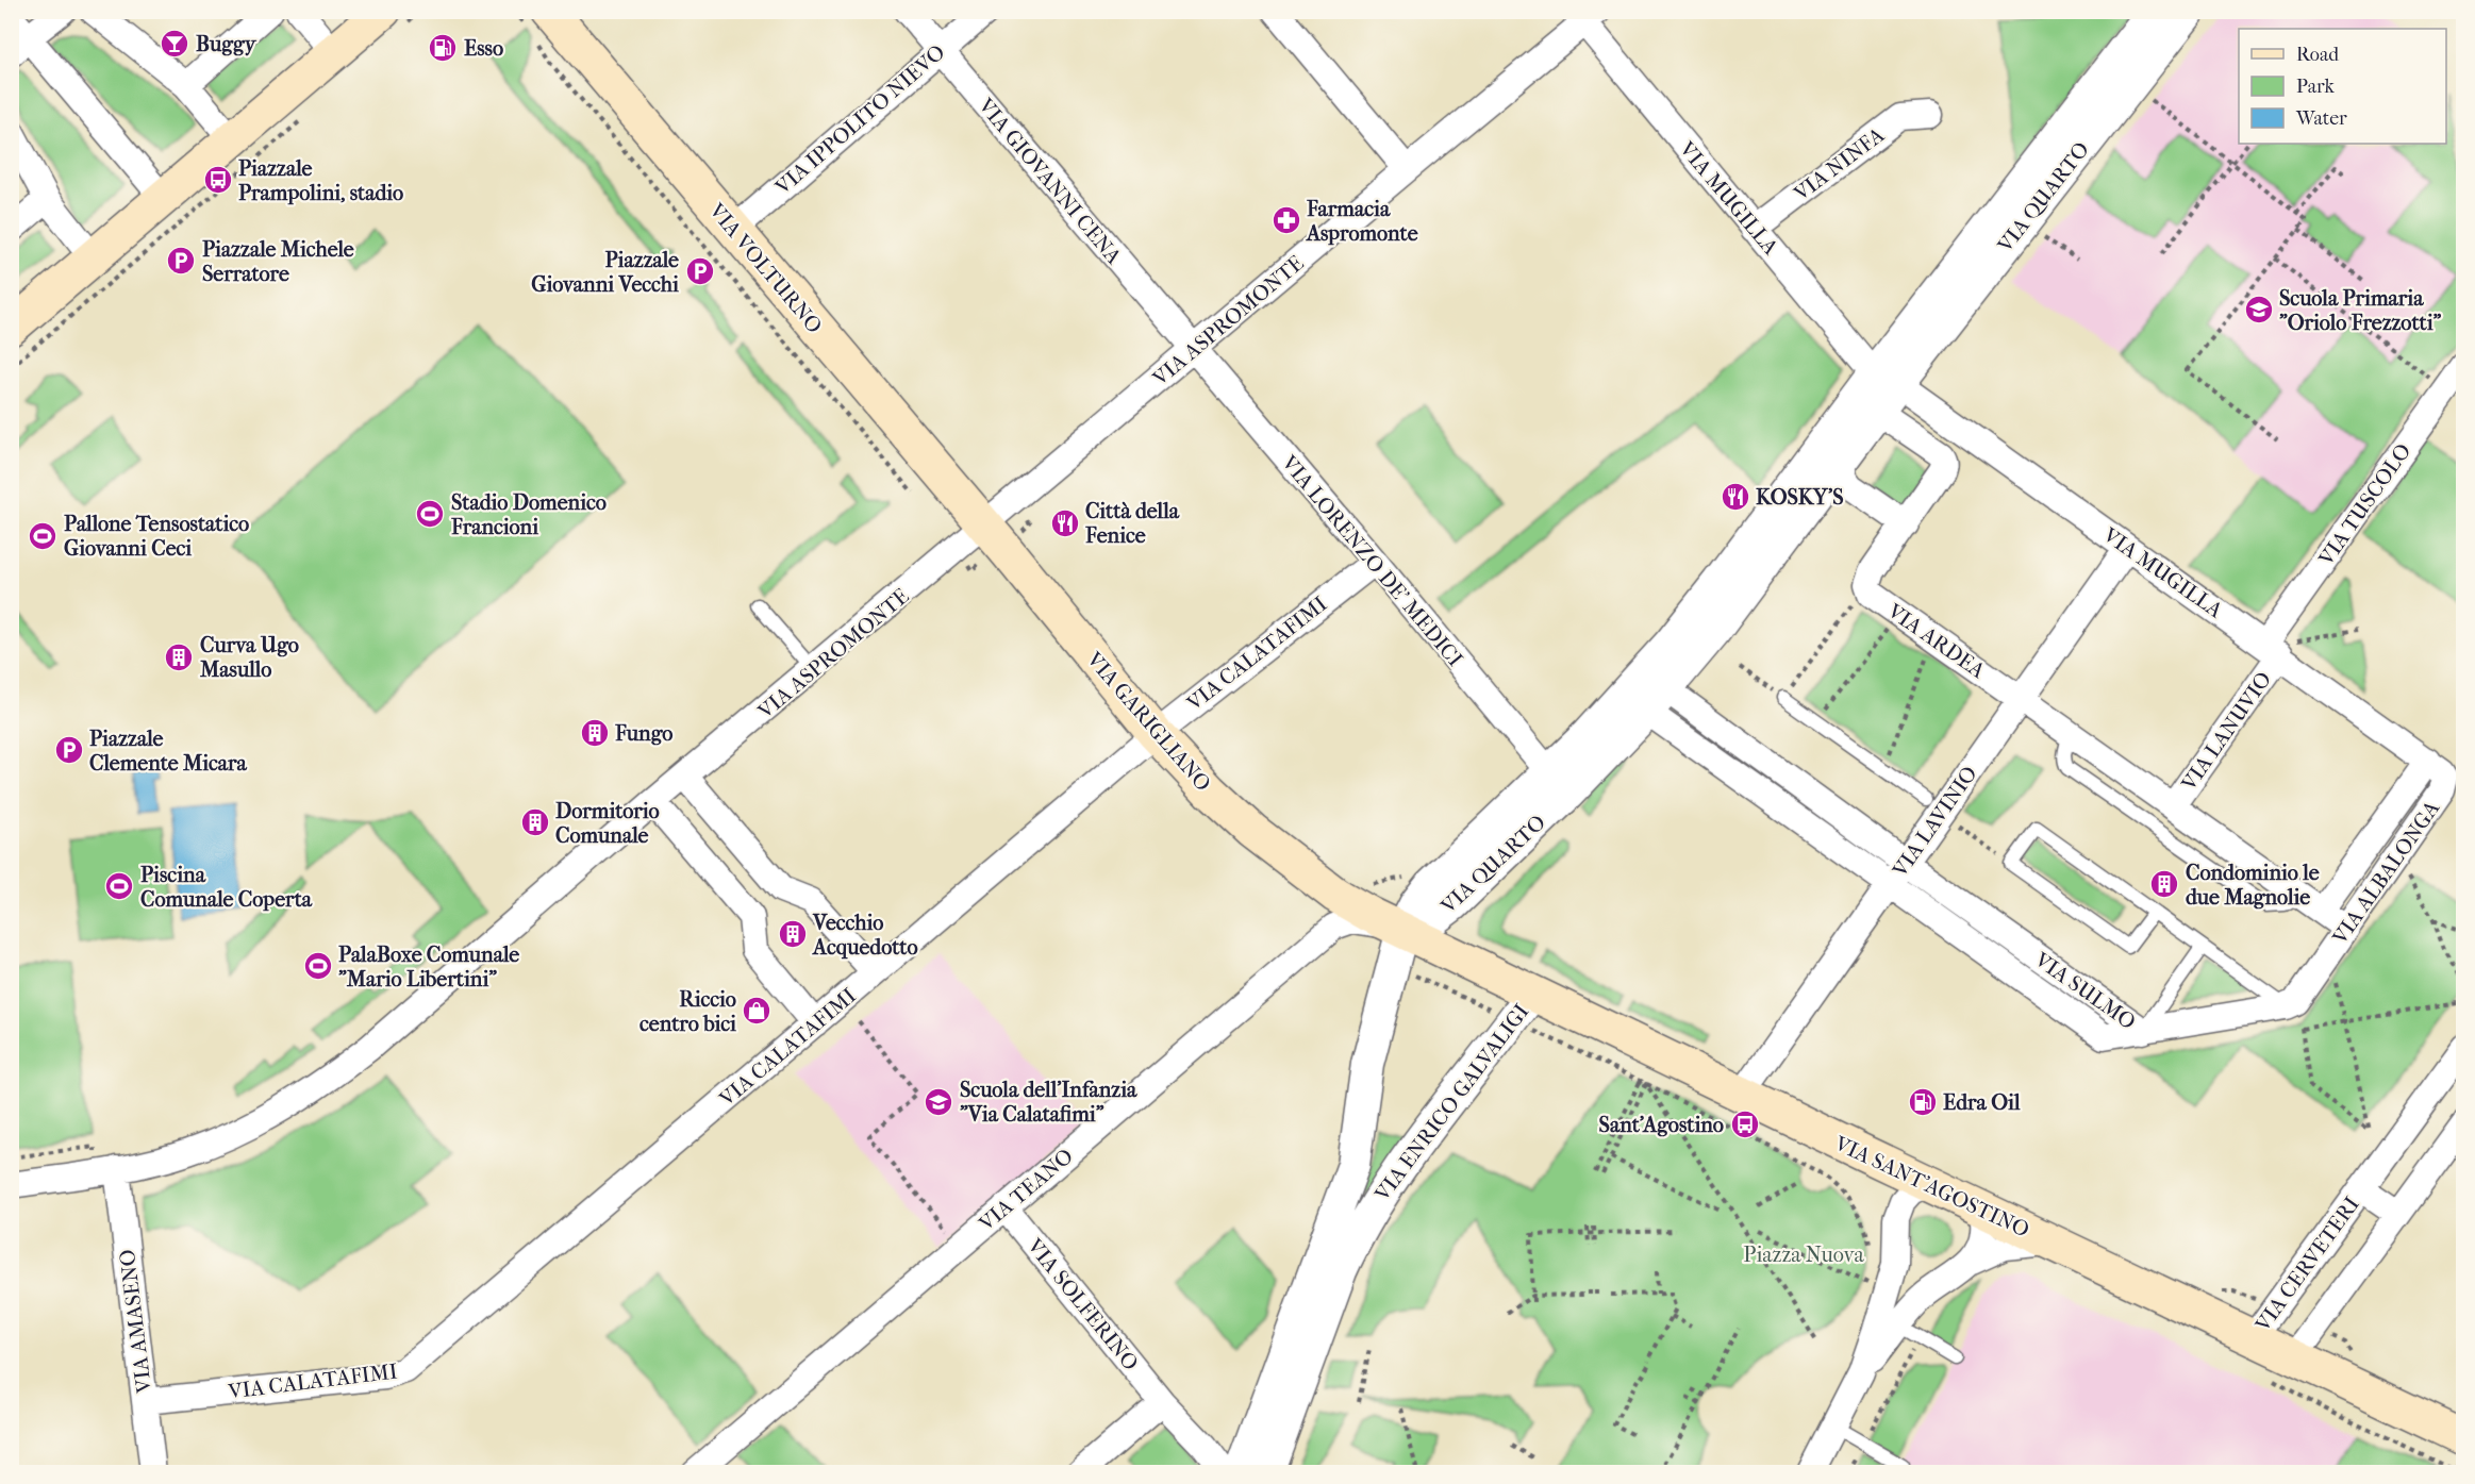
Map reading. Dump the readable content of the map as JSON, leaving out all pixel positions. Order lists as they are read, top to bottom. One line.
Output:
{"streets":{"main road":["VIA VOLTURNO","VIA GARIGLIANO","VIA SANT'AGOSTINO"],"street":["VIA IPPOLITO NIEVO","VIA NINFA","VIA GIOVANNI CENA","VIA QUARTO","VIA MUGILLA","VIA ASPROMONTE","VIA TUSCOLO","VIA LORENZO DE' MEDICI","VIA ARDEA","VIA CALATAFIMI","VIA LANUVIO","VIA LAVINIO","VIA ALBALONGA","VIA SULMO","VIA ENRICO GALVALIGI","VIA TEANO","VIA CERVETERI","VIA SOLFERINO","VIA AMASENO"]},"crossings":[["VIA IPPOLITO NIEVO","VIA GIOVANNI CENA"],["VIA IPPOLITO NIEVO","VIA VOLTURNO"],["VIA NINFA","VIA MUGILLA"],["VIA GIOVANNI CENA","VIA ASPROMONTE"],["VIA GIOVANNI CENA","VIA LORENZO DE' MEDICI"],["VIA QUARTO","VIA MUGILLA"],["VIA QUARTO","VIA LORENZO DE' MEDICI"],["VIA QUARTO","VIA GARIGLIANO"],["VIA QUARTO","VIA SULMO"],["VIA QUARTO","VIA ENRICO GALVALIGI"],["VIA QUARTO","VIA SANT'AGOSTINO"],["VIA MUGILLA","VIA ASPROMONTE"],["VIA MUGILLA","VIA TUSCOLO"],["VIA MUGILLA","VIA LANUVIO"],["VIA MUGILLA","VIA LAVINIO"],["VIA MUGILLA","VIA ALBALONGA"],["VIA VOLTURNO","VIA ASPROMONTE"],["VIA VOLTURNO","VIA GARIGLIANO"],["VIA ASPROMONTE","VIA LORENZO DE' MEDICI"],["VIA ASPROMONTE","VIA GARIGLIANO"],["VIA ASPROMONTE","VIA AMASENO"],["VIA TUSCOLO","VIA LANUVIO"],["VIA LORENZO DE' MEDICI","VIA CALATAFIMI"],["VIA ARDEA","VIA LANUVIO"],["VIA ARDEA","VIA LAVINIO"],["VIA ARDEA","VIA ALBALONGA"],["VIA CALATAFIMI","VIA GARIGLIANO"],["VIA CALATAFIMI","VIA AMASENO"],["VIA GARIGLIANO","VIA ENRICO GALVALIGI"],["VIA GARIGLIANO","VIA SANT'AGOSTINO"],["VIA GARIGLIANO","VIA TEANO"],["VIA LAVINIO","VIA SULMO"],["VIA LAVINIO","VIA SANT'AGOSTINO"],["VIA ENRICO GALVALIGI","VIA SANT'AGOSTINO"],["VIA SANT'AGOSTINO","VIA CERVETERI"],["VIA TEANO","VIA SOLFERINO"]],"parks":["Piazza Nuova"],"places":{"bar":["Buggy"],"fuel station":["Esso","Edra Oil"],"bus stop":["Piazzale Prampolini, stadio","Sant'Agostino"],"pharmacy":["Farmacia Aspromonte"],"parking":["Piazzale Michele Serratore","Piazzale Giovanni Vecchi","Piazzale Clemente Micara"],"school or university":["Scuola Primaria \"Oriolo Frezzotti\"","Scuola dell'Infanzia \"Via Calatafimi\""],"restaurant":["KOSKY'S","Città della Fenice"],"sports":["Stadio Domenico Francioni","Pallone Tensostatico Giovanni Ceci","Piscina Comunale Coperta","PalaBoxe Comunale \"Mario Libertini\""],"building":["Curva Ugo Masullo","Fungo","Dormitorio Comunale","Condominio le due Magnolie","Vecchio Acquedotto"],"shop":["Riccio centro bici"]},"legend":["Road","Park","Water"]}
